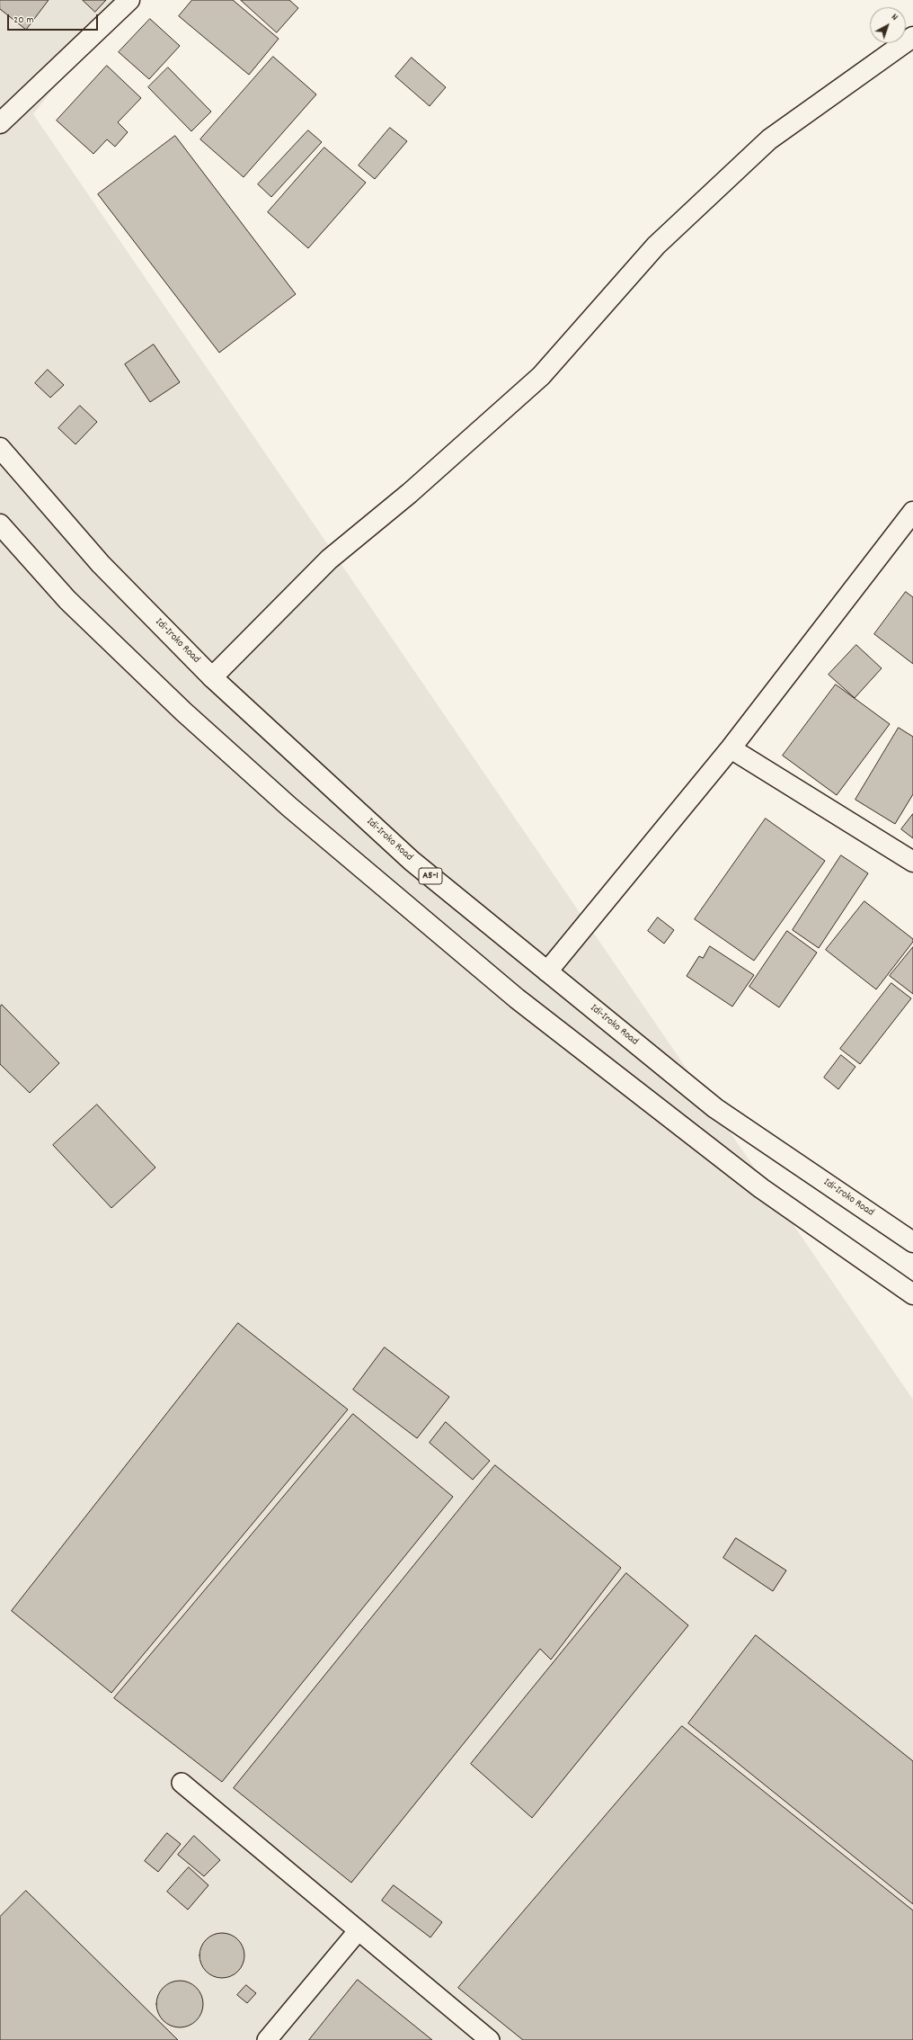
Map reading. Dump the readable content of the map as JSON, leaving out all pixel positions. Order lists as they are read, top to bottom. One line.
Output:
{"streets":{"main road":["Idi-Iroko Road","A5-1"]},"scale_bar":"20 m","north":"top right"}
